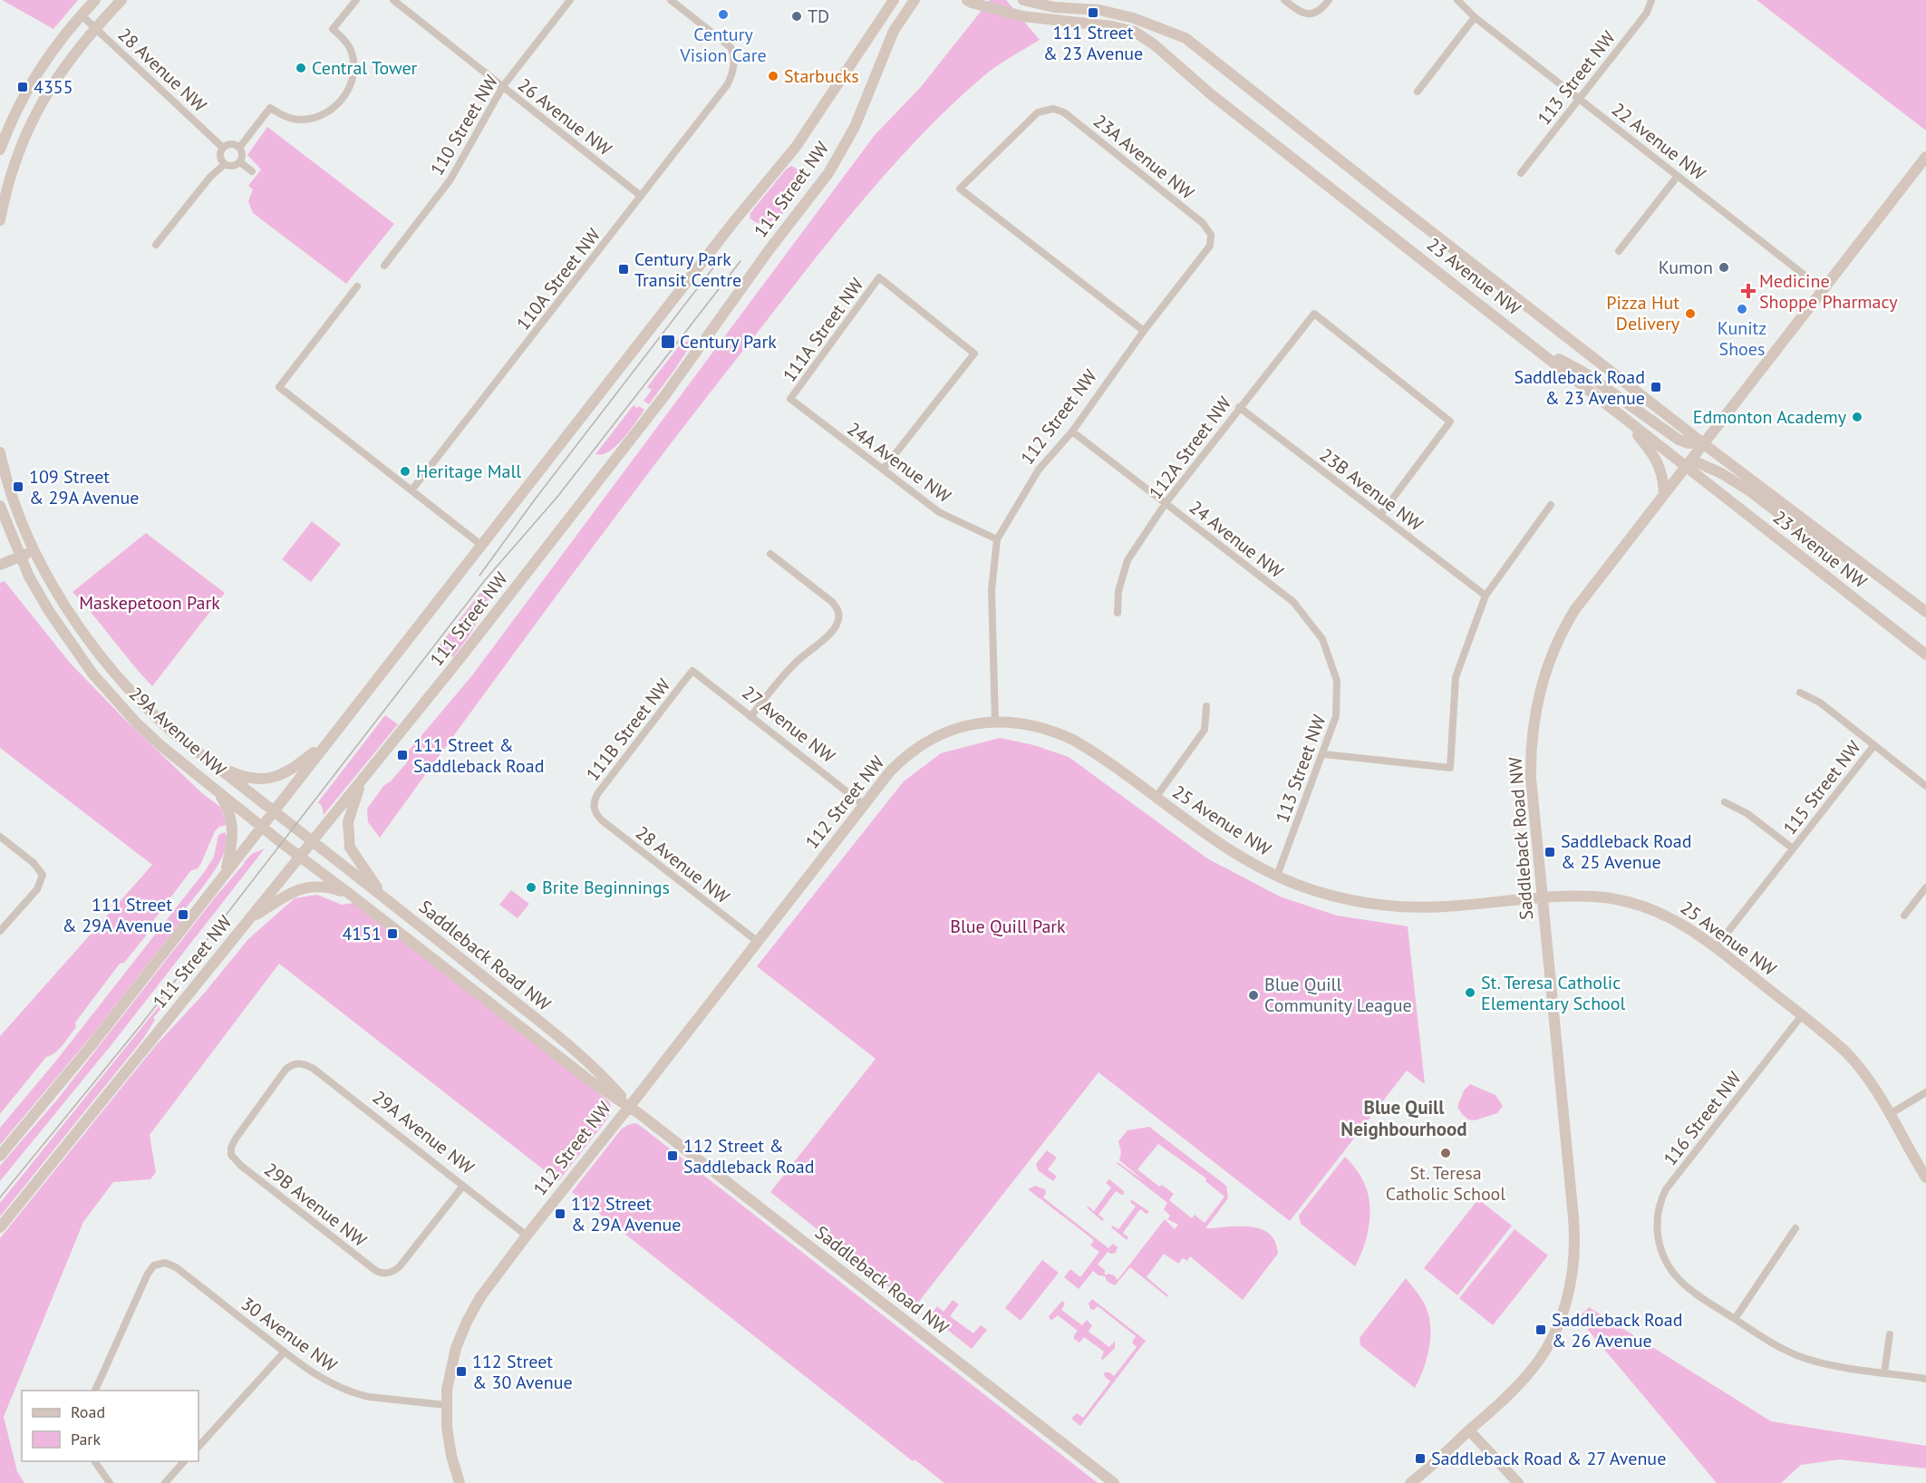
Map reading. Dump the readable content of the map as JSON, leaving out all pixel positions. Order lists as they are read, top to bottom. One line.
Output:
{"streets":{"street":["28 Avenue NW","113 Street NW","26 Avenue NW","110 Street NW","22 Avenue NW","23A Avenue NW","111 Street NW","23 Avenue NW","110A Street NW","111A Street NW","112 Street NW","112A Street NW","24A Avenue NW","23B Avenue NW","24 Avenue NW","27 Avenue NW","111B Street NW","29A Avenue NW","115 Street NW","25 Avenue NW","Saddleback Road NW","116 Street NW","29B Avenue NW","30 Avenue NW"]},"crossings":[["28 Avenue NW","112 Street NW"],["28 Avenue NW","111B Street NW"],["113 Street NW","22 Avenue NW"],["113 Street NW","24 Avenue NW"],["113 Street NW","25 Avenue NW"],["26 Avenue NW","110 Street NW"],["26 Avenue NW","110A Street NW"],["22 Avenue NW","Saddleback Road NW"],["23A Avenue NW","112 Street NW"],["111 Street NW","29A Avenue NW"],["111 Street NW","Saddleback Road NW"],["23 Avenue NW","Saddleback Road NW"],["111A Street NW","24A Avenue NW"],["112 Street NW","24A Avenue NW"],["112 Street NW","24 Avenue NW"],["112 Street NW","27 Avenue NW"],["112 Street NW","29A Avenue NW"],["112 Street NW","25 Avenue NW"],["112 Street NW","Saddleback Road NW"],["112 Street NW","30 Avenue NW"],["112A Street NW","23B Avenue NW"],["112A Street NW","24 Avenue NW"],["27 Avenue NW","111B Street NW"],["29A Avenue NW","Saddleback Road NW"],["29A Avenue NW","29B Avenue NW"],["115 Street NW","25 Avenue NW"],["25 Avenue NW","Saddleback Road NW"],["25 Avenue NW","116 Street NW"]],"districts":["Blue Quill Neighbourhood"],"parks":["Maskepetoon Park","Blue Quill Park"],"places":{"transit":["111 Street & 23 Avenue","4355","Century Park Transit Centre","Century Park","Saddleback Road & 23 Avenue","109 Street & 29A Avenue","111 Street & Saddleback Road","Saddleback Road & 25 Avenue","111 Street & 29A Avenue","4151","112 Street & Saddleback Road","112 Street & 29A Avenue","Saddleback Road & 26 Avenue","112 Street & 30 Avenue","Saddleback Road & 27 Avenue"],"other":["Century Vision Care","TD","Central Tower","Starbucks","Kumon","Kunitz Shoes","Pizza Hut Delivery","Edmonton Academy","Heritage Mall","Brite Beginnings","St. Teresa Catholic Elementary School","Blue Quill Community League","St. Teresa Catholic School"],"health":["Medicine Shoppe Pharmacy"]},"legend":["Road","Park"]}
